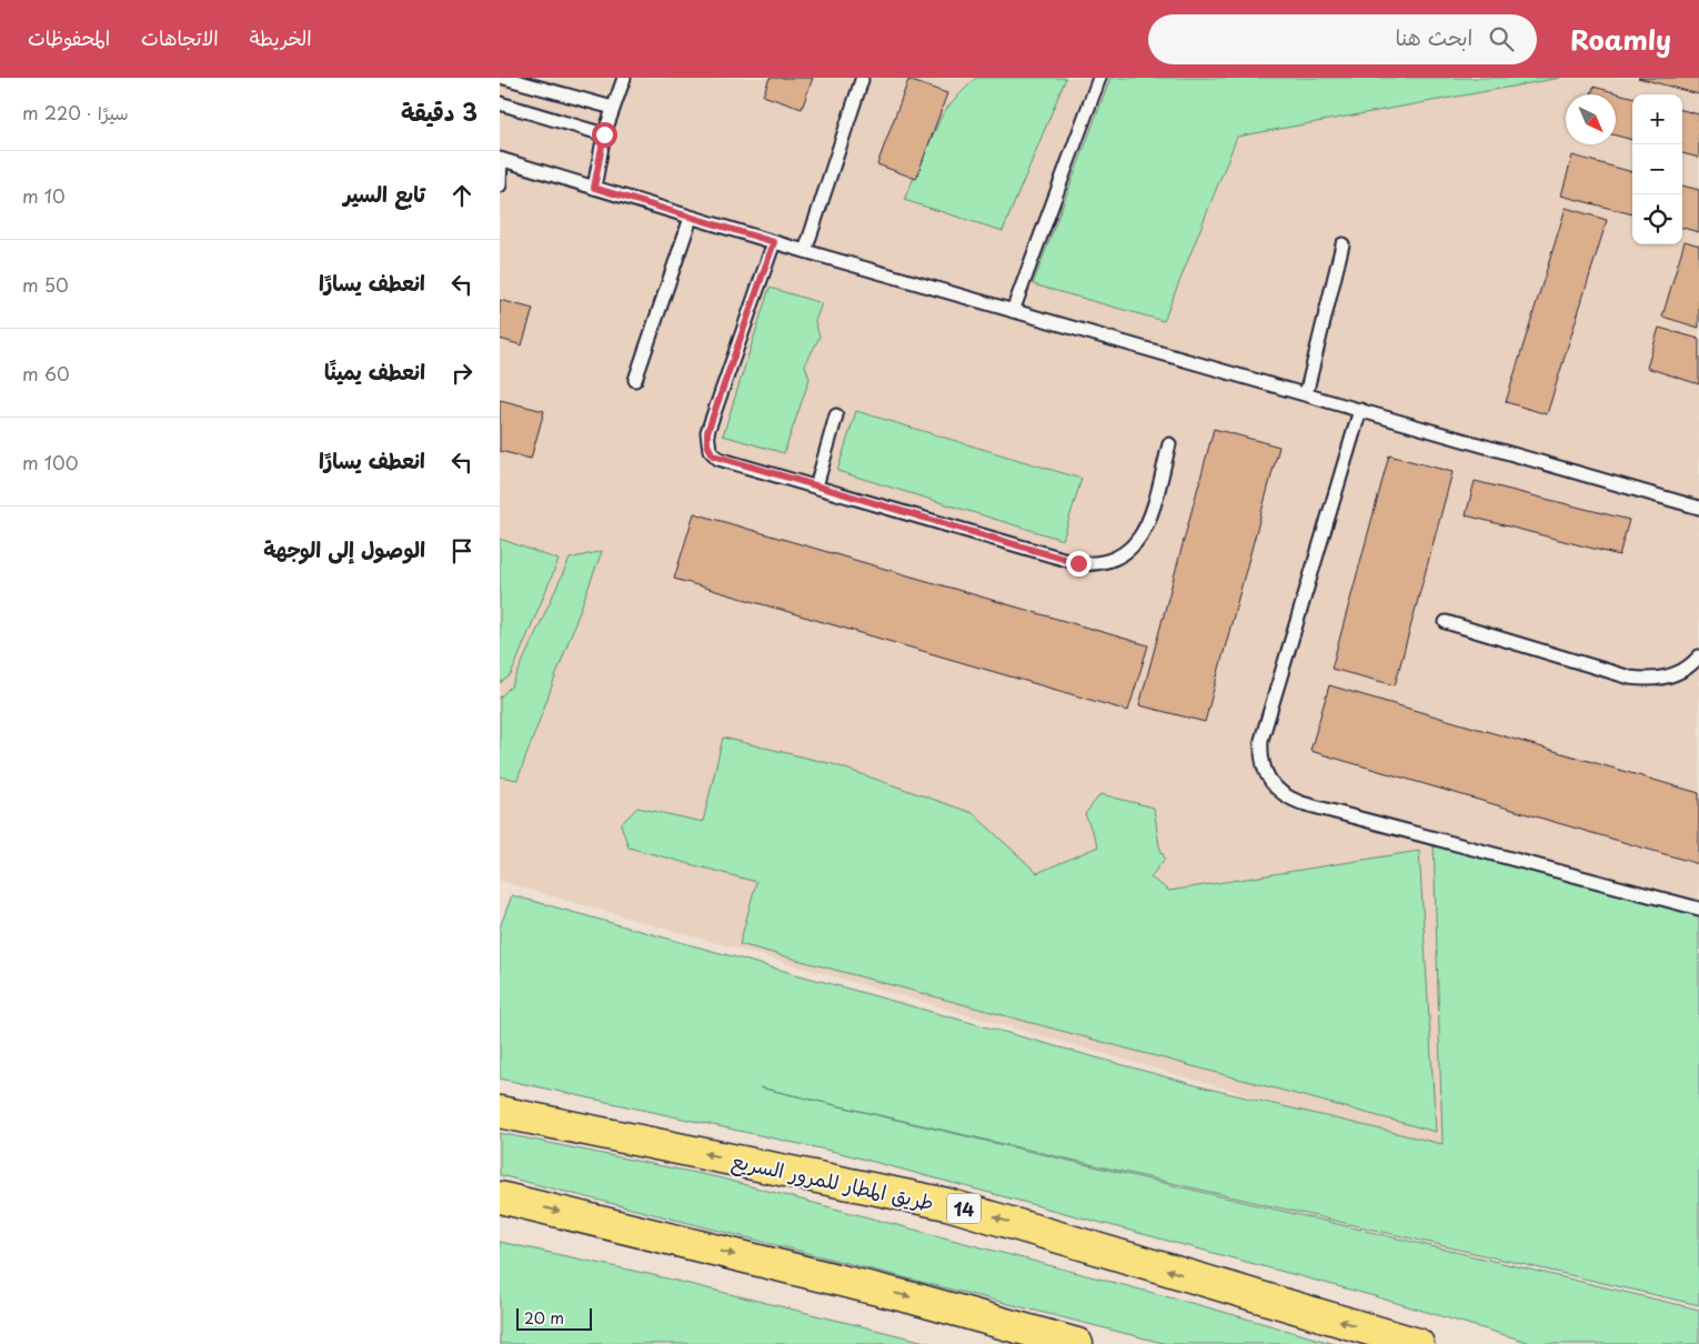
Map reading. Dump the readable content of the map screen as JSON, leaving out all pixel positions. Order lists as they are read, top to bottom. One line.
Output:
{"streets":{"highway":["طريق المطار للمرور السريع","14"]},"scale_bar":"20 m","north":"bottom right","page":{"header":"Roamly","search":"ابحث هنا","nav":["الخريطة","الاتجاهات","المحفوظات"],"heading":["3 دقيقة","سيرًا · 220 m"],"map_buttons":["+","−"],"list":[["تابع السير","10 m"],["انعطف يسارًا","50 m"],["انعطف يمينًا","60 m"],["انعطف يسارًا","100 m"],"الوصول إلى الوجهة"],"scale":"20 m"}}
